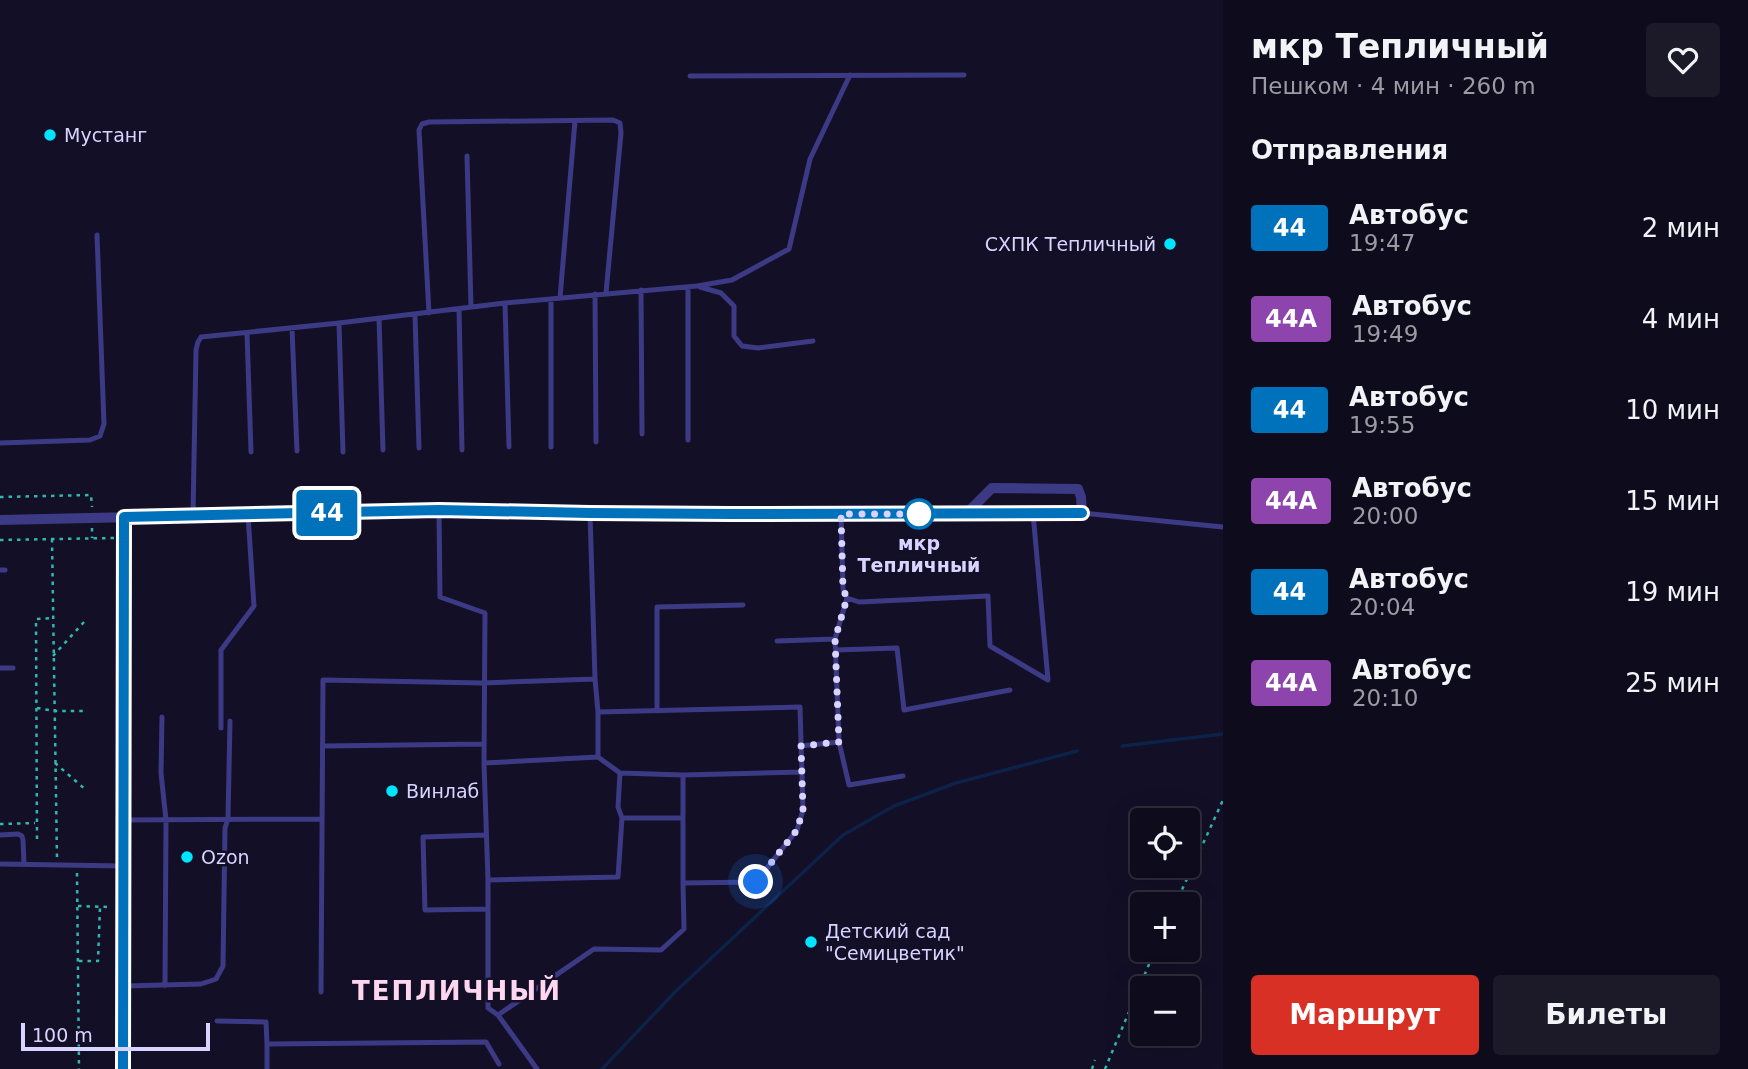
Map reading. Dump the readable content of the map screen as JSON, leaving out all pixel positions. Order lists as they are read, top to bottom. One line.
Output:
{"districts":["ТЕПЛИЧНЫЙ"],"places":["Мустанг","СХПК Тепличный","мкр Тепличный","Винлаб","Ozon","Детский сад \"Семицветик\""],"lines":["bus line 44"],"scale_bar":"100 m","page":{"on_map":"44","heading":[["мкр Тепличный","Пешком · 4 мин · 260 m"],"Отправления"],"list":[{"mark":"44","name":"Автобус","note":"19:47","value":"2 мин"},{"mark":"44А","name":"Автобус","note":"19:49","value":"4 мин"},{"mark":"44","name":"Автобус","note":"19:55","value":"10 мин"},{"mark":"44А","name":"Автобус","note":"20:00","value":"15 мин"},{"mark":"44","name":"Автобус","note":"20:04","value":"19 мин"},{"mark":"44А","name":"Автобус","note":"20:10","value":"25 мин"}],"map_buttons":["+","−"],"buttons":["Маршрут","Билеты"],"scale":"100 m"}}
